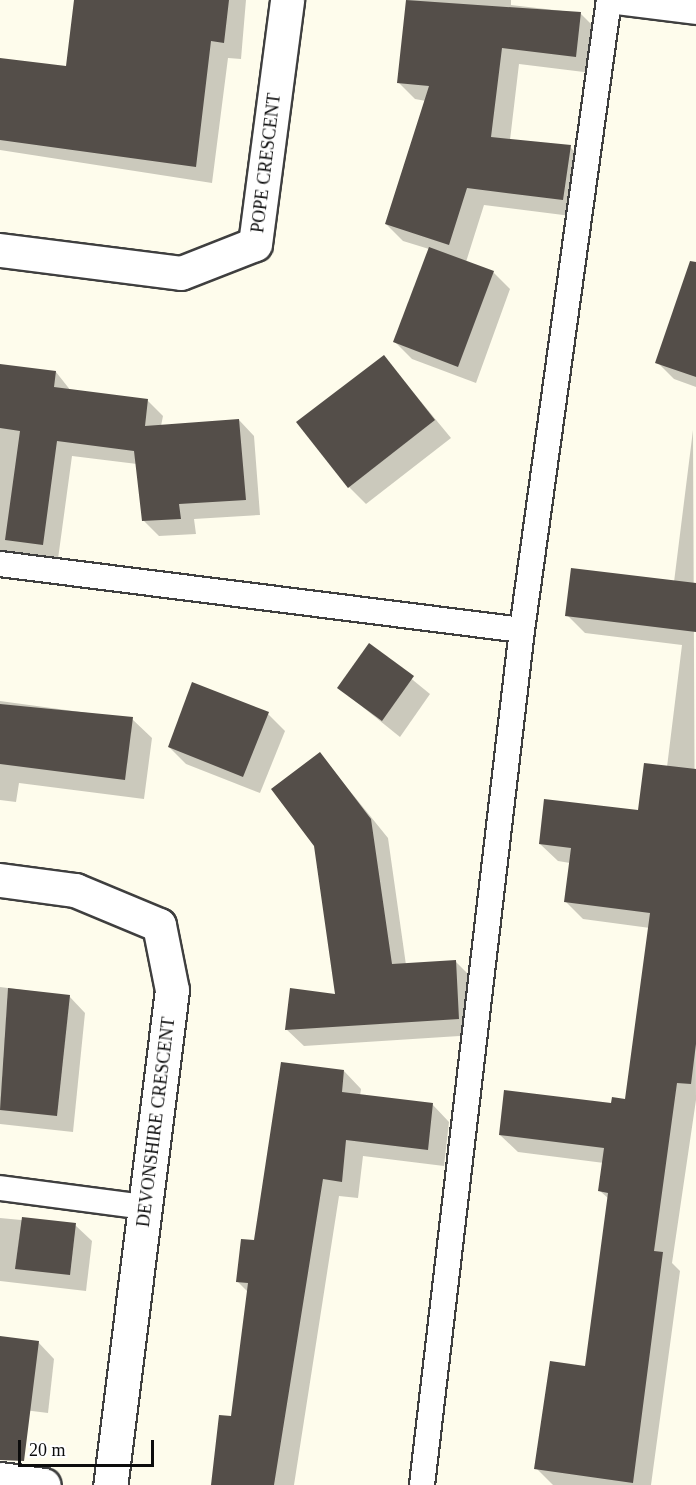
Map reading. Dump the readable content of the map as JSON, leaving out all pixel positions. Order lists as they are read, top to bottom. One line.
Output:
{"streets":{"street":["POPE CRESCENT","DEVONSHIRE CRESCENT"]},"scale_bar":"20 m"}
